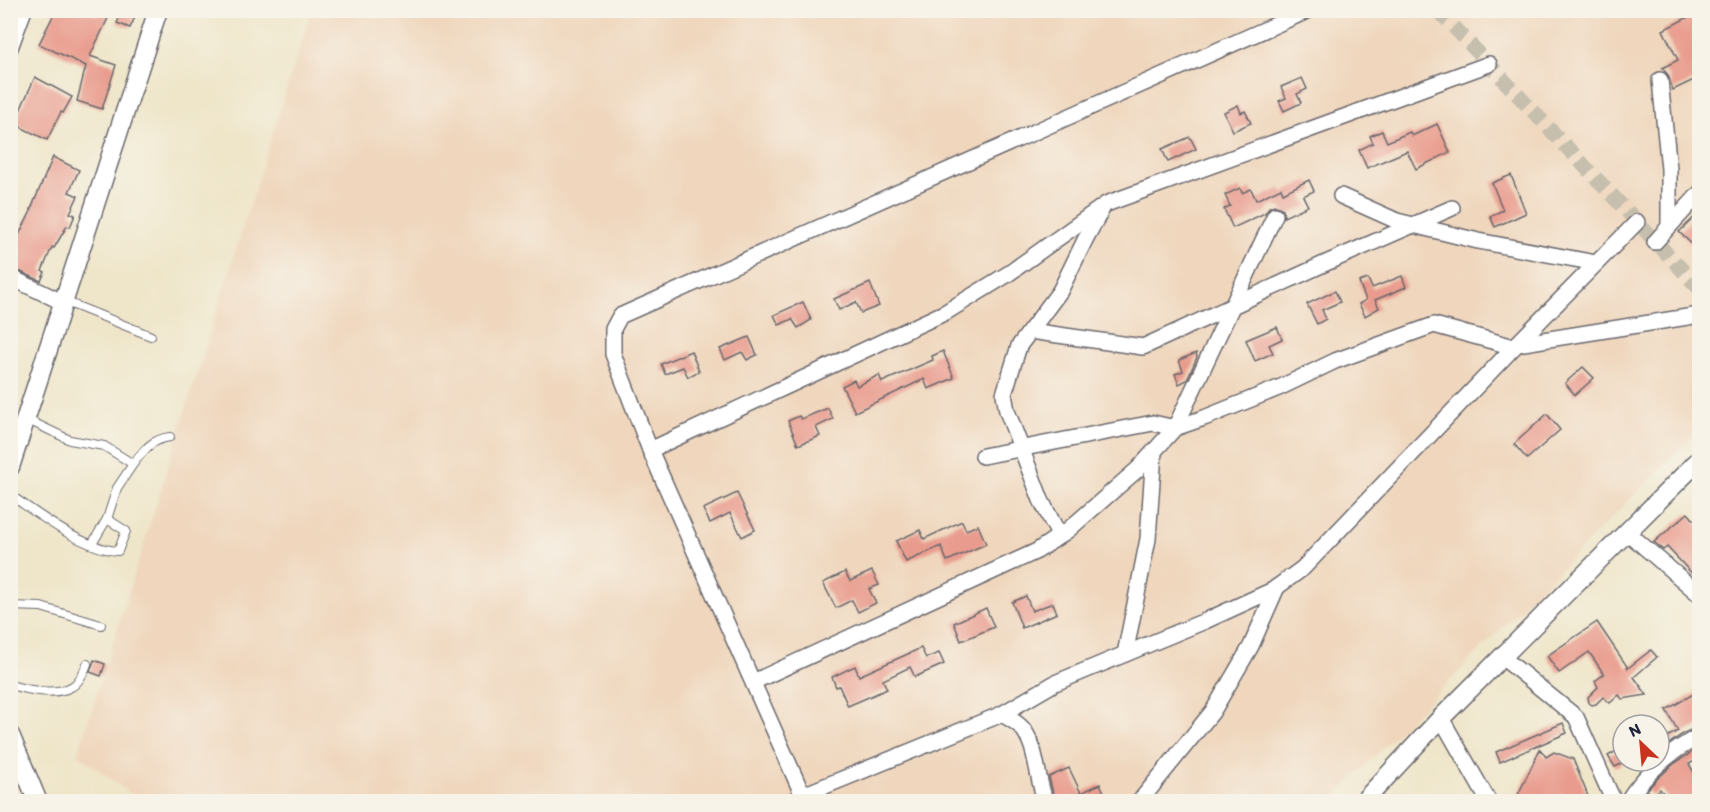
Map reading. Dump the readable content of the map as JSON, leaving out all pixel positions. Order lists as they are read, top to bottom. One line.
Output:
{"north":"top left"}
